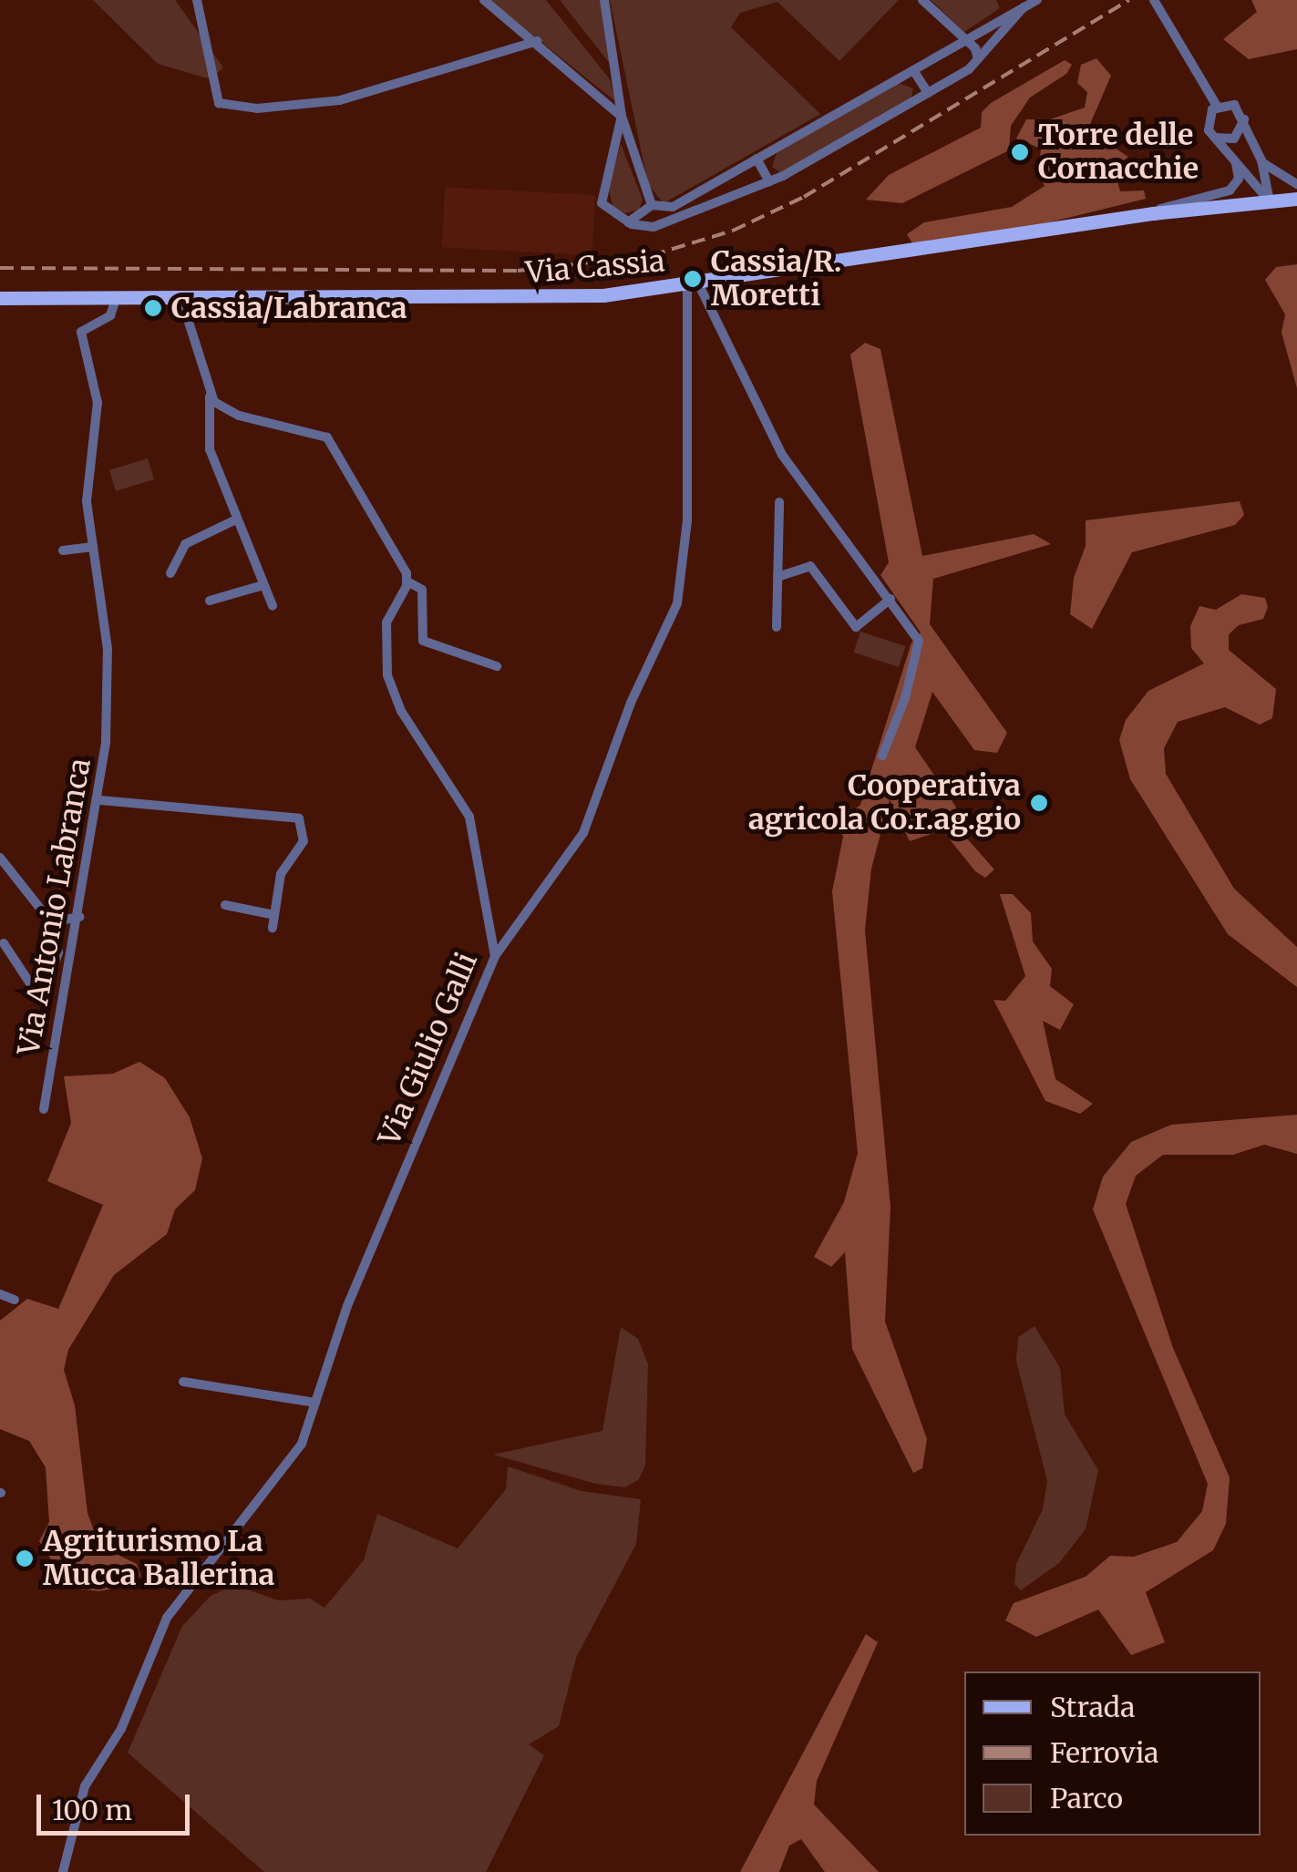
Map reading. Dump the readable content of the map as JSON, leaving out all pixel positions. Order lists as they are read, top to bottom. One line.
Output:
{"streets":{"main road":["Via Cassia"],"street":["Via Antonio Labranca","Via Giulio Galli"]},"crossings":[["Via Cassia","Via Antonio Labranca"]],"places":["Torre delle Cornacchie","Cassia/R. Moretti","Cassia/Labranca","Cooperativa agricola Co.r.ag.gio","Agriturismo La Mucca Ballerina"],"legend":["Strada","Ferrovia","Parco"],"scale_bar":"100 m"}
